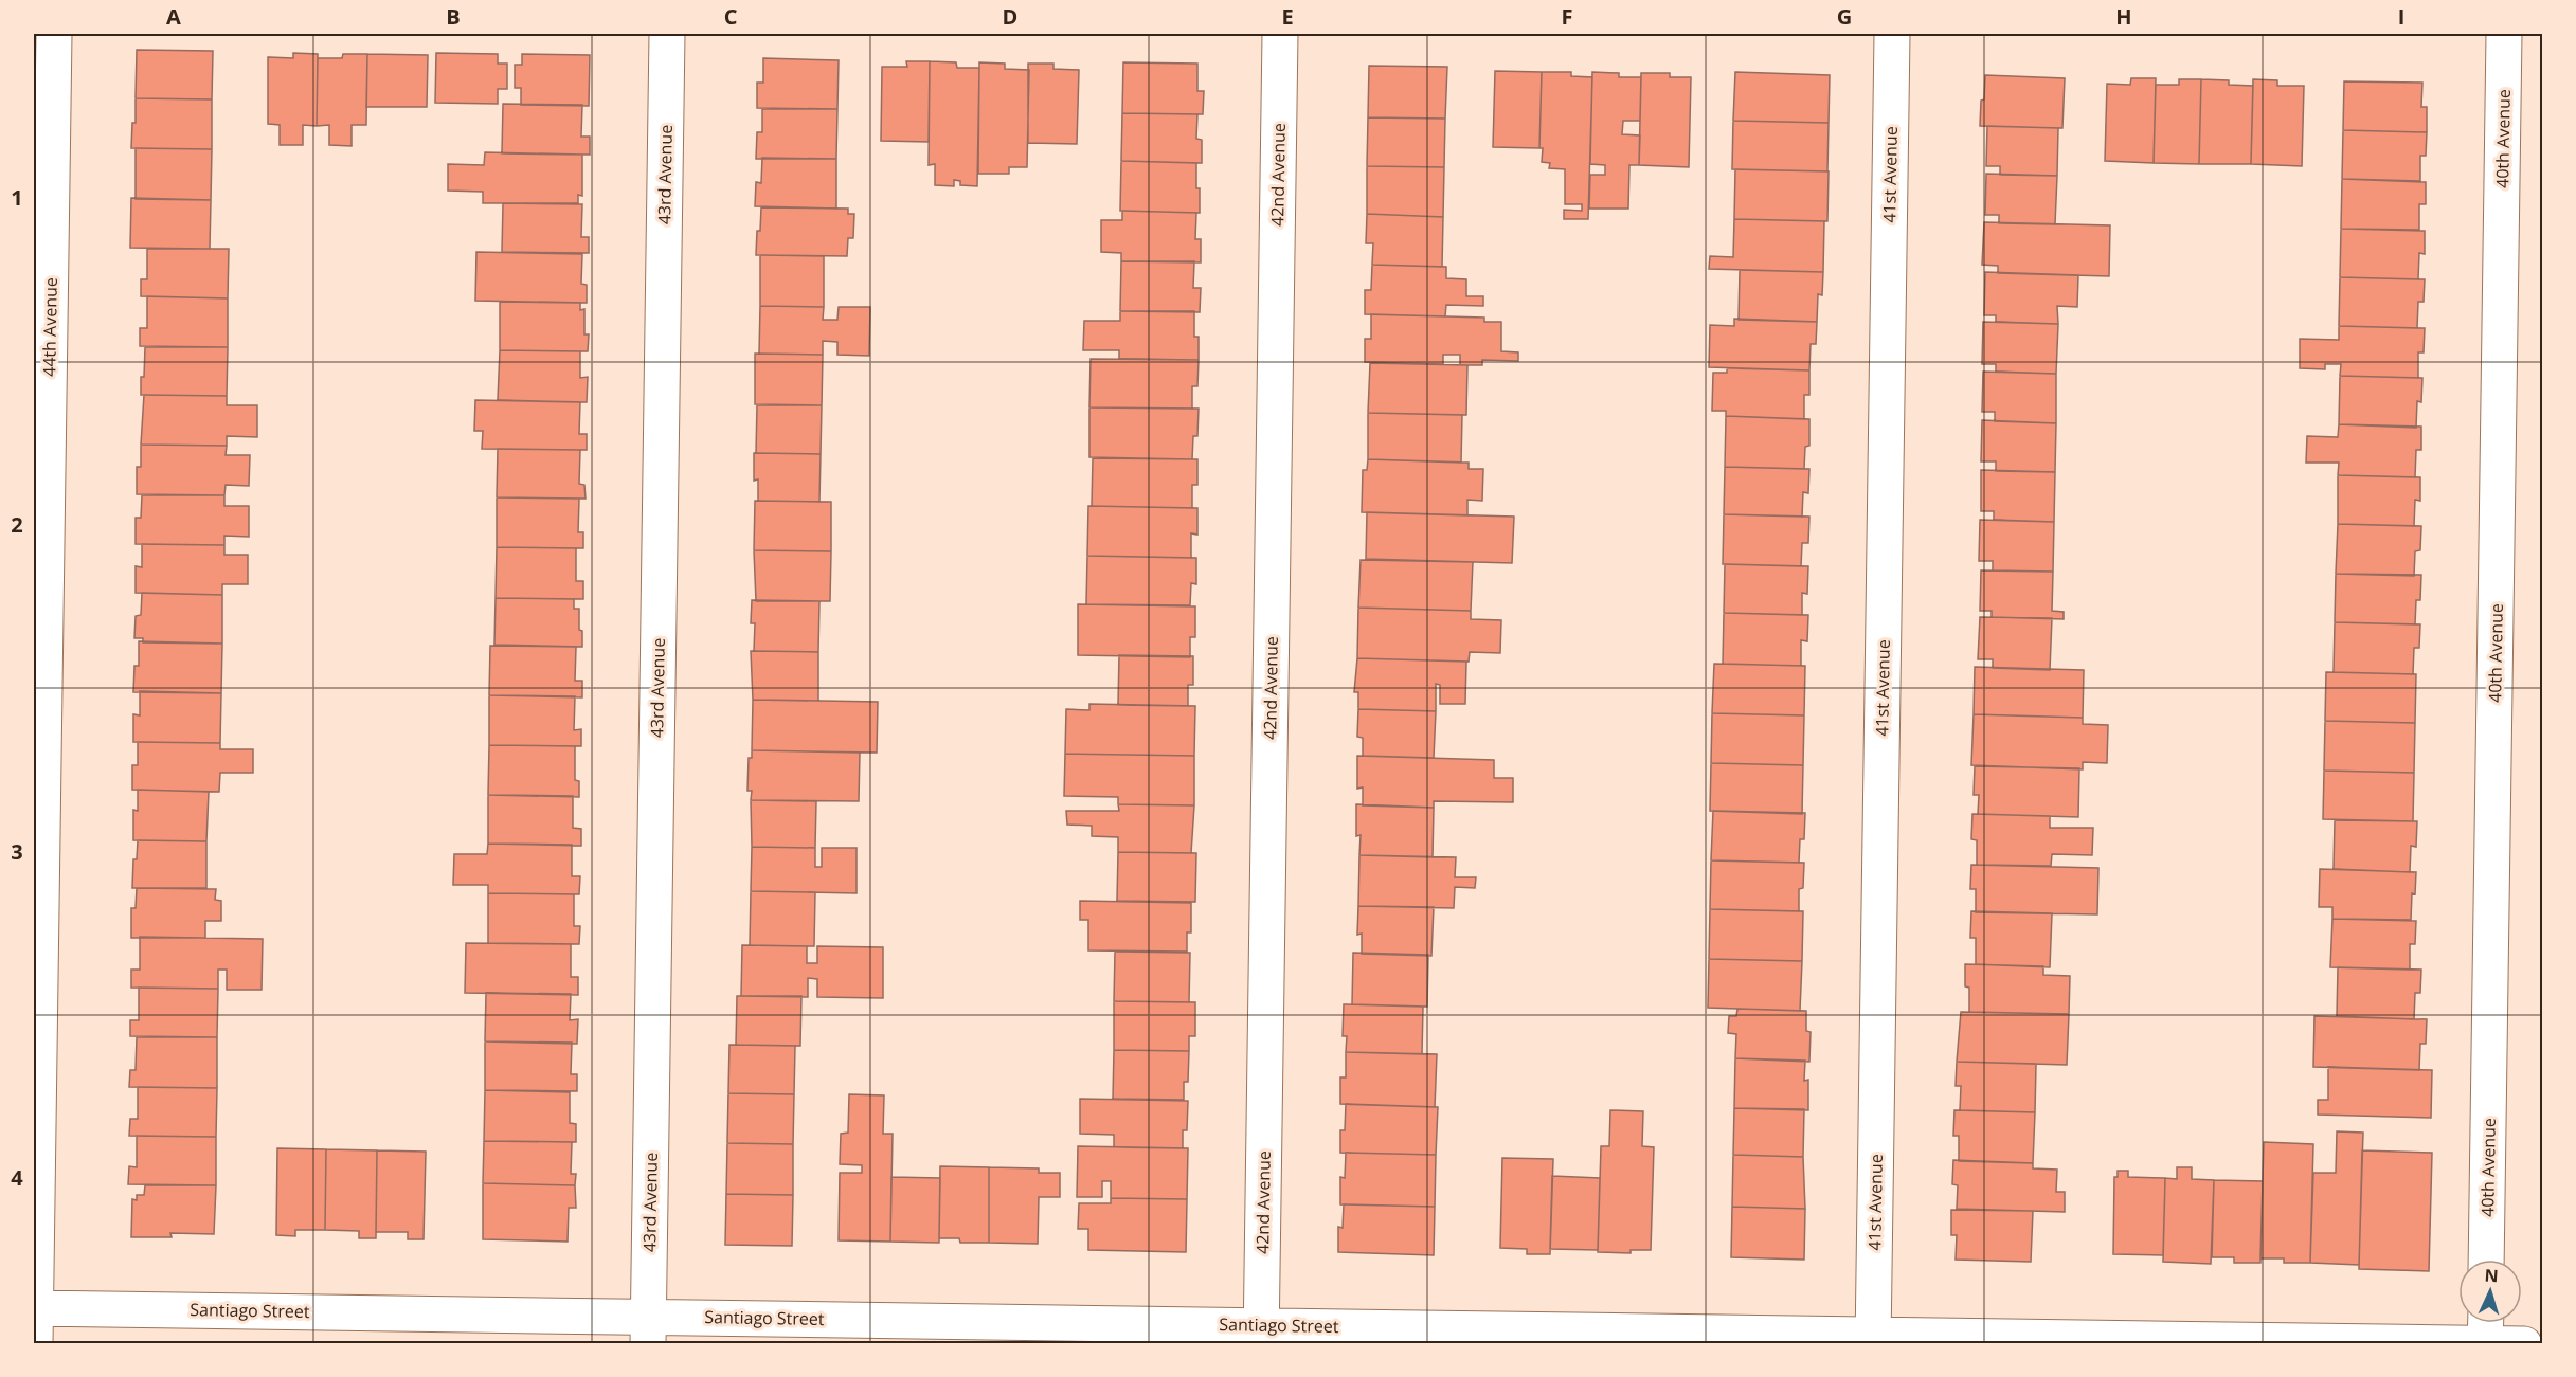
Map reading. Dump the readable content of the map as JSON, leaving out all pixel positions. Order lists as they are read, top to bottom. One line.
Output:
{"streets":{"street":["40th Avenue","43rd Avenue","42nd Avenue","41st Avenue","44th Avenue","Santiago Street"]},"crossings":[["43rd Avenue","Santiago Street"],["42nd Avenue","Santiago Street"],["41st Avenue","Santiago Street"],["44th Avenue","Santiago Street"]],"north":"top","grid":{"columns":["A","B","C","D","E","F","G","H","I"],"rows":["1","2","3","4"]}}
